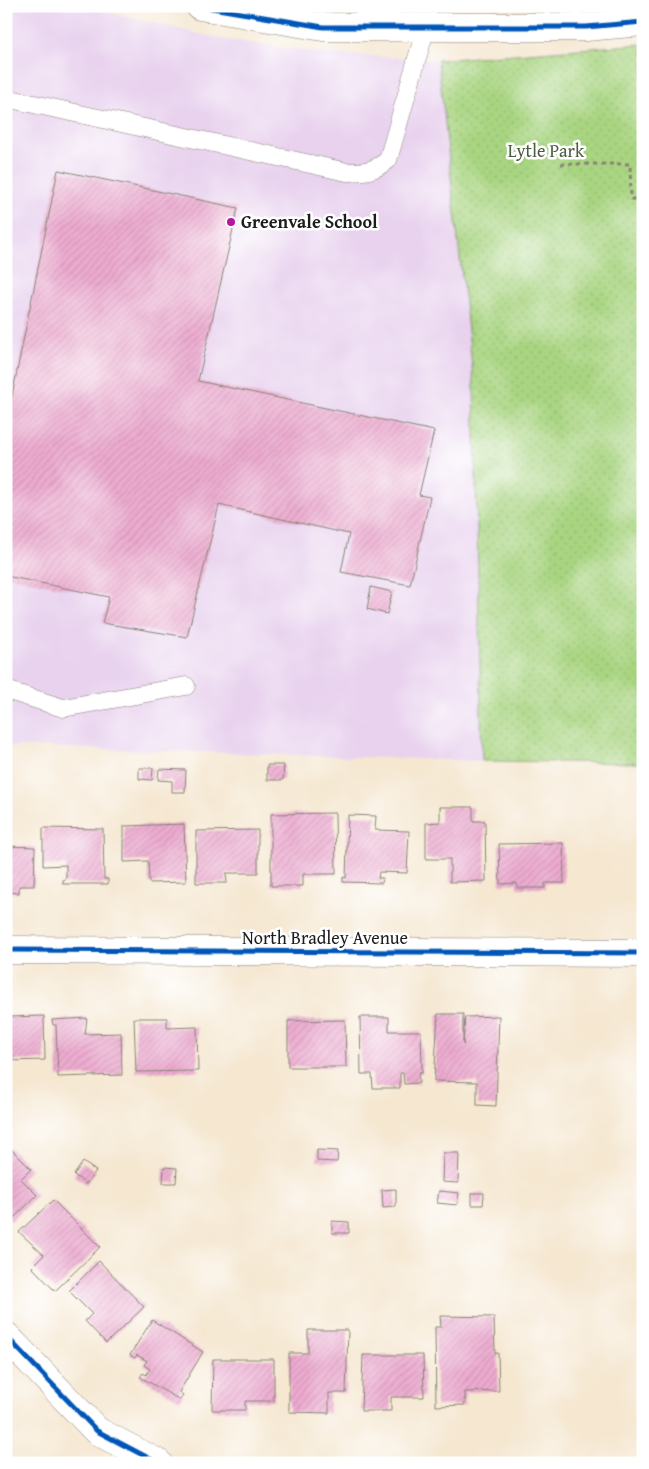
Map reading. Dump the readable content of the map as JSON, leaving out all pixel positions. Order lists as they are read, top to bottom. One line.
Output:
{"streets":{"street":["North Bradley Avenue"]},"parks":["Lytle Park"],"places":["Greenvale School"]}
